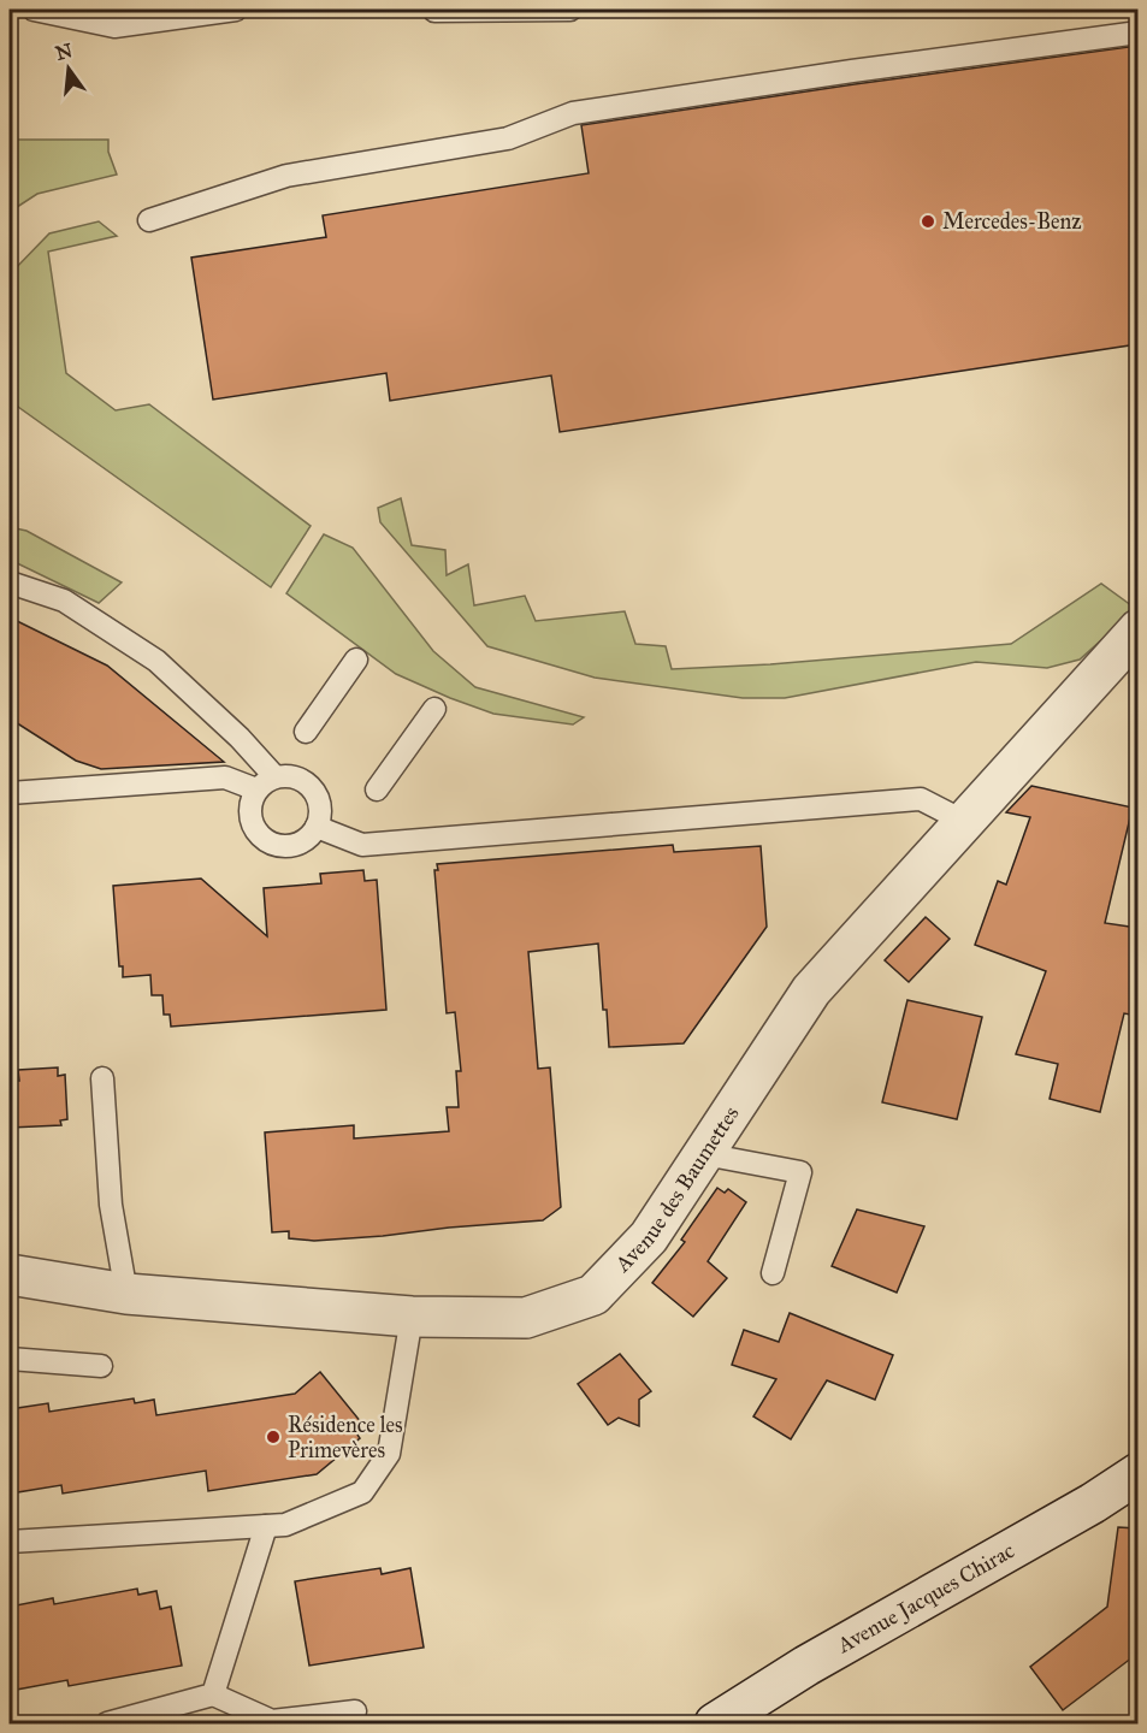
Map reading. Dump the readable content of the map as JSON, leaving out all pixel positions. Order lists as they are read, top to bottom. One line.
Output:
{"streets":{"street":["Avenue des Baumettes","Avenue Jacques Chirac"]},"places":["Mercedes-Benz","Résidence les Primevères"],"north":"top"}
